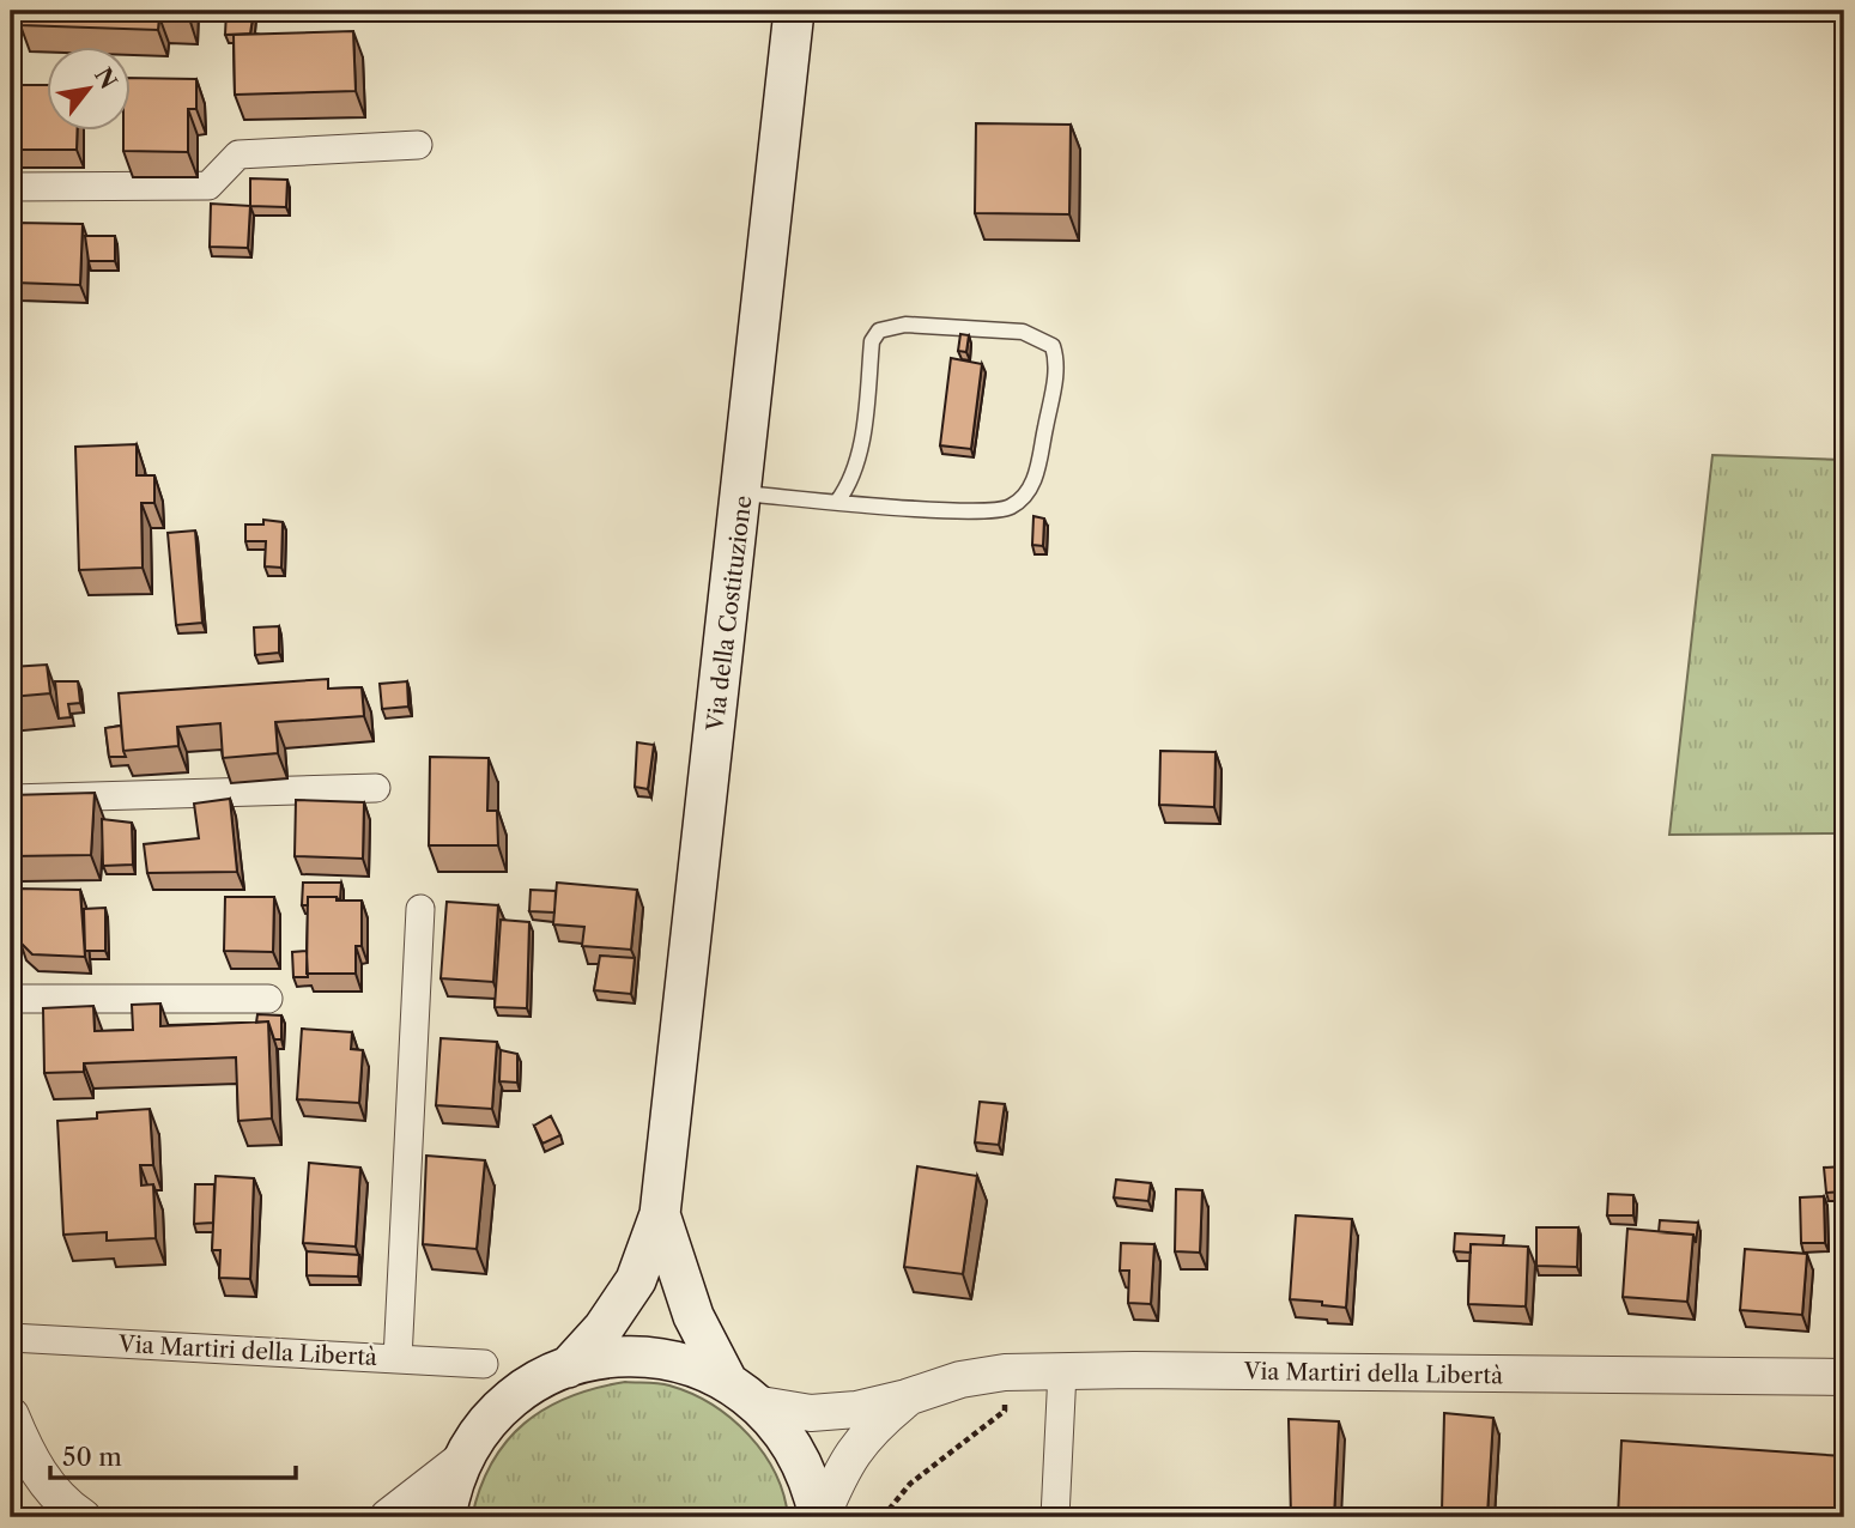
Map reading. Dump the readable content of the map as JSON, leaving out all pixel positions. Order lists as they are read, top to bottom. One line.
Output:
{"streets":{"main road":["Via della Costituzione"],"street":["Via Martiri della Libertà"]},"scale_bar":"50 m","north":"top right"}
